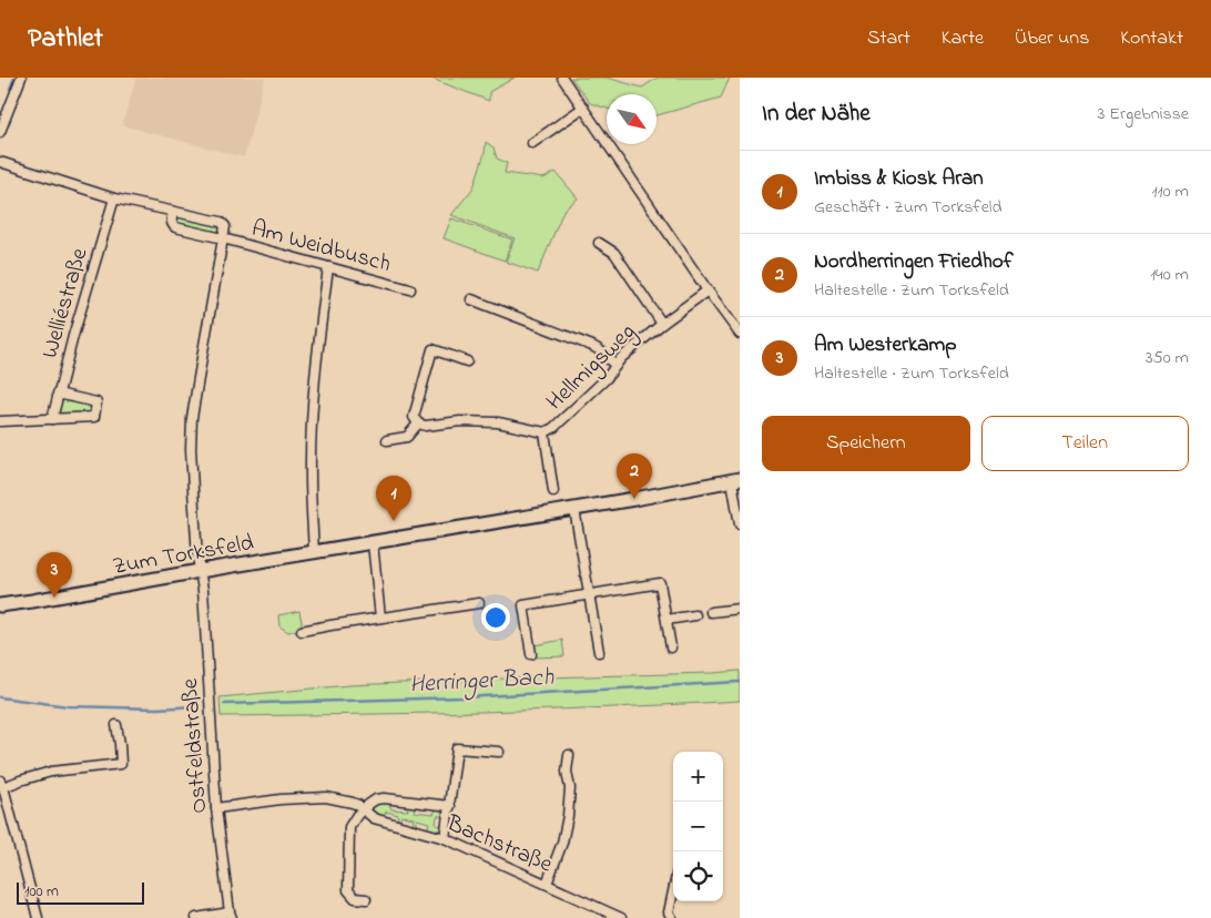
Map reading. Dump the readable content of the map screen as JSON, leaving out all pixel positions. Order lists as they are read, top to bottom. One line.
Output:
{"streets":{"main road":["Zum Torksfeld"],"street":["Am Weidbusch","Welliéstraße","Hellmigsweg","Ostfeldstraße","Bachstraße"]},"crossings":[["Am Weidbusch","Welliéstraße"],["Am Weidbusch","Ostfeldstraße"],["Zum Torksfeld","Ostfeldstraße"],["Ostfeldstraße","Bachstraße"]],"water":["Herringer Bach"],"scale_bar":"100 m","north":"bottom right","page":{"header":"Pathlet","nav":["Start","Karte","Über uns","Kontakt"],"heading":["In der Nähe","3 Ergebnisse"],"list":[{"mark":"1","name":"Imbiss & Kiosk Aran","note":"Geschäft · Zum Torksfeld","value":"110 m"},{"mark":"2","name":"Nordherringen Friedhof","note":"Haltestelle · Zum Torksfeld","value":"140 m"},{"mark":"3","name":"Am Westerkamp","note":"Haltestelle · Zum Torksfeld","value":"350 m"}],"buttons":["Speichern","Teilen"],"pins":["2","1","3"],"map_buttons":["+","−"],"scale":"100 m"}}
